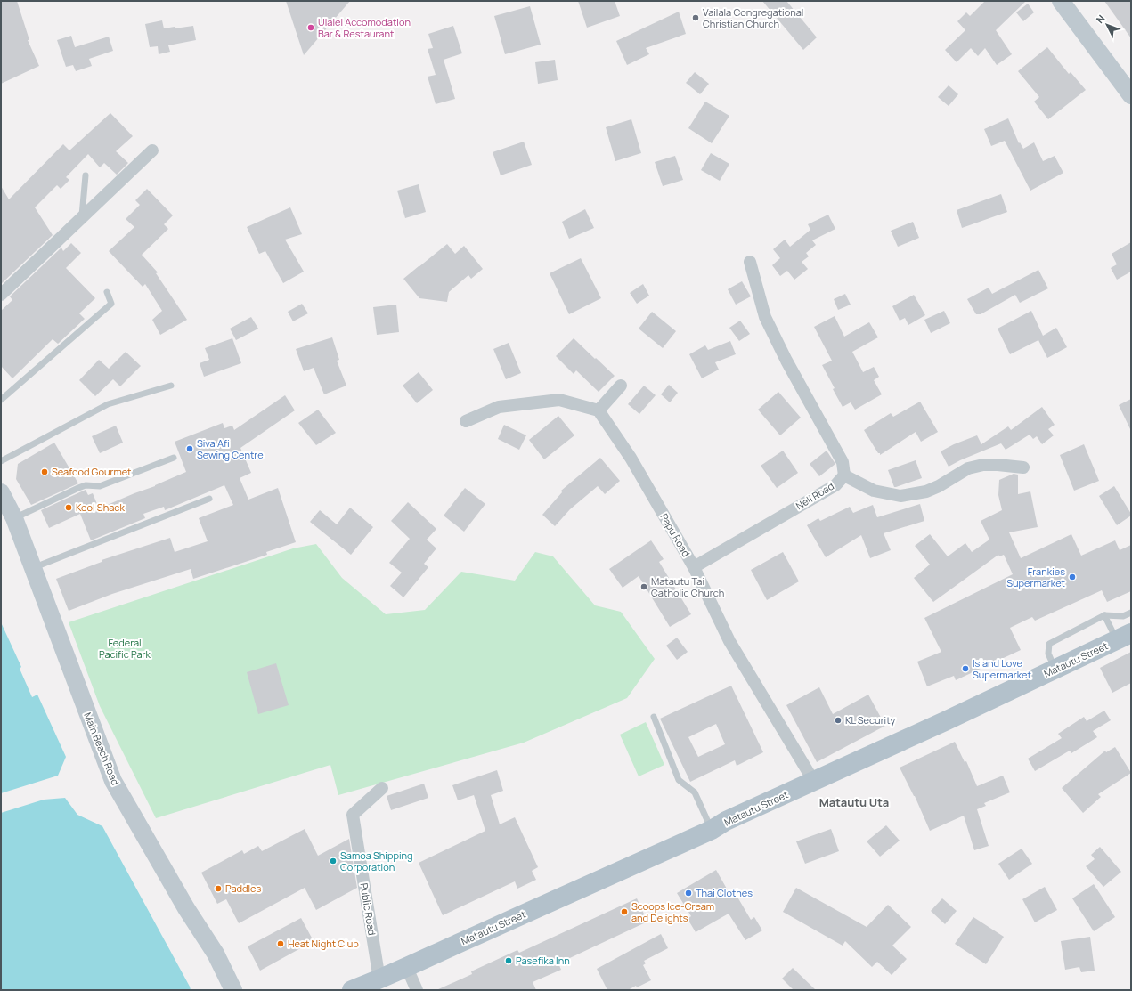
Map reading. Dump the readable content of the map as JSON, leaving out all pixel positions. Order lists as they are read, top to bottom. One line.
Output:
{"streets":{"main road":["Matautu Street","Main Beach Road"],"street":["Neli Road","Papu Road","Public Road"]},"crossings":[["Neli Road","Papu Road"],["Papu Road","Matautu Street"],["Matautu Street","Public Road"]],"districts":["Matautu Uta"],"parks":["Federal Pacific Park"],"places":["Vailala Congregational Christian Church","Ulalei Accomodation Bar & Restaurant","Siva Afi Sewing Centre","Seafood Gourmet","Kool Shack","Frankies Supermarket","Matautu Tai Catholic Church","Island Love Supermarket","KL Security","Samoa Shipping Corporation","Paddles","Thai Clothes","Scoops Ice-Cream and Delights","Heat Night Club","Pasefika Inn"],"north":"top left"}
